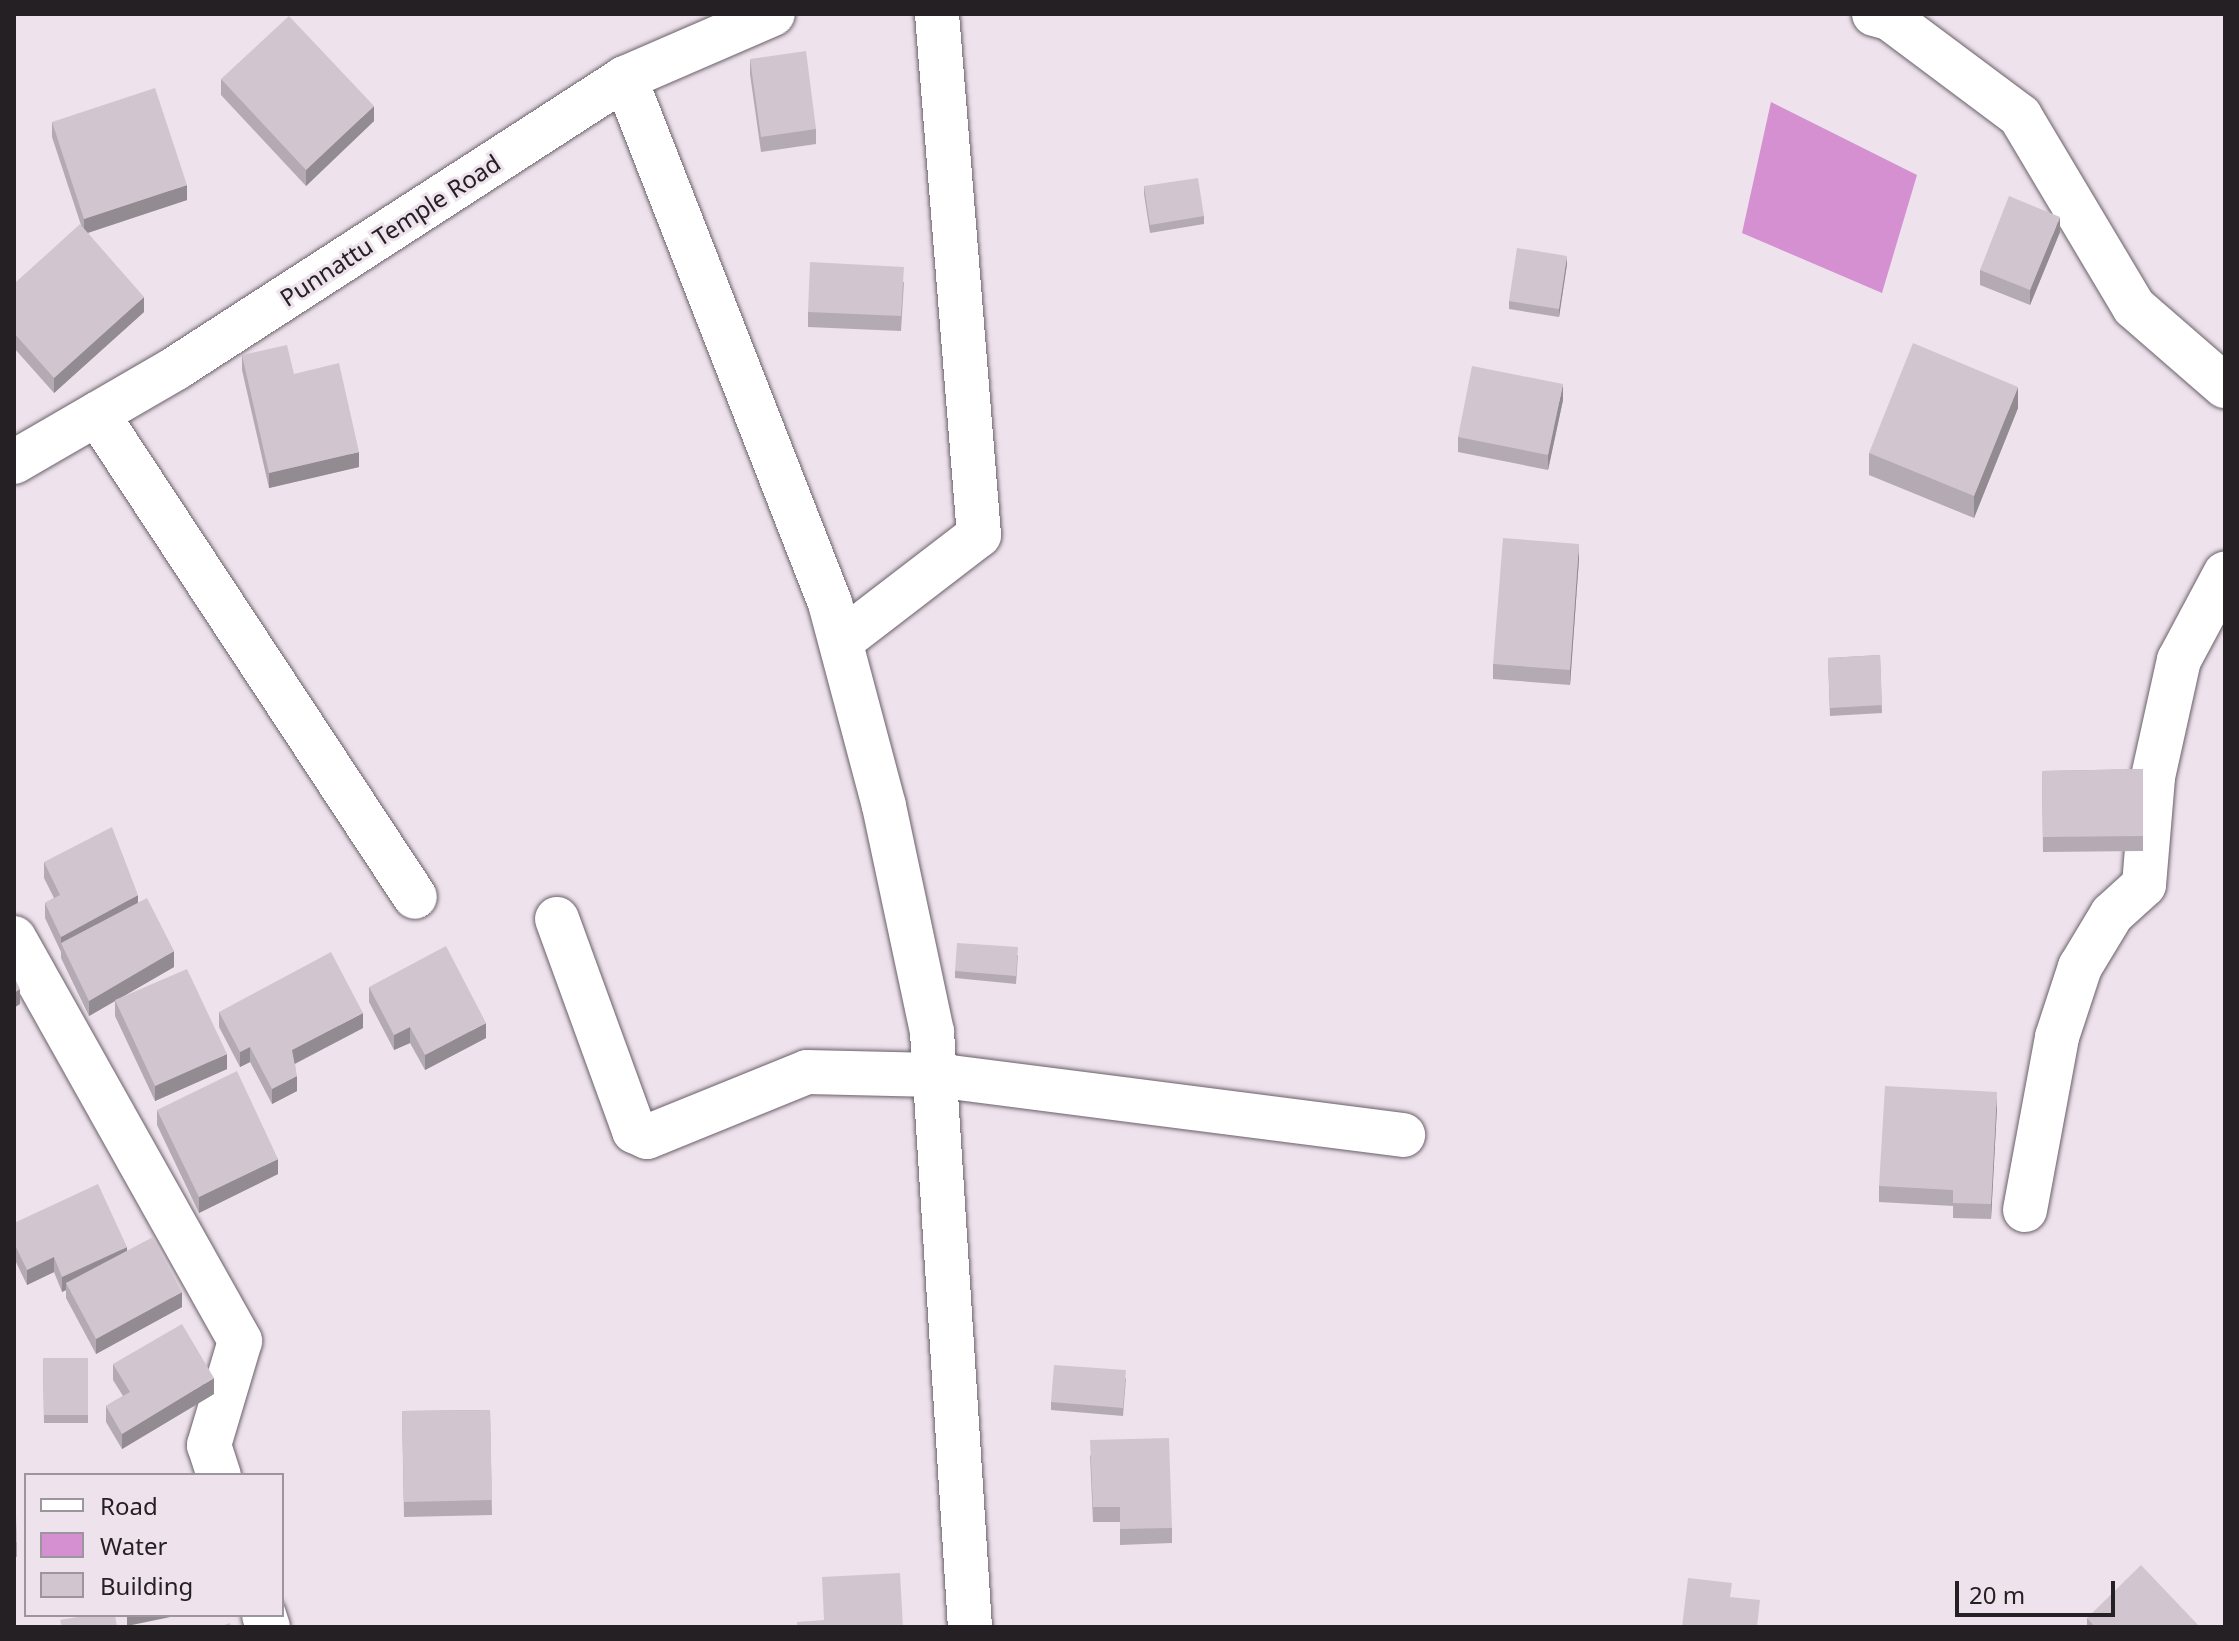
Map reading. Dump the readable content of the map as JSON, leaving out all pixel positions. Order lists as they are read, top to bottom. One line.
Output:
{"streets":{"street":["Punnattu Temple Road"]},"legend":["Road","Water","Building"],"scale_bar":"20 m"}
